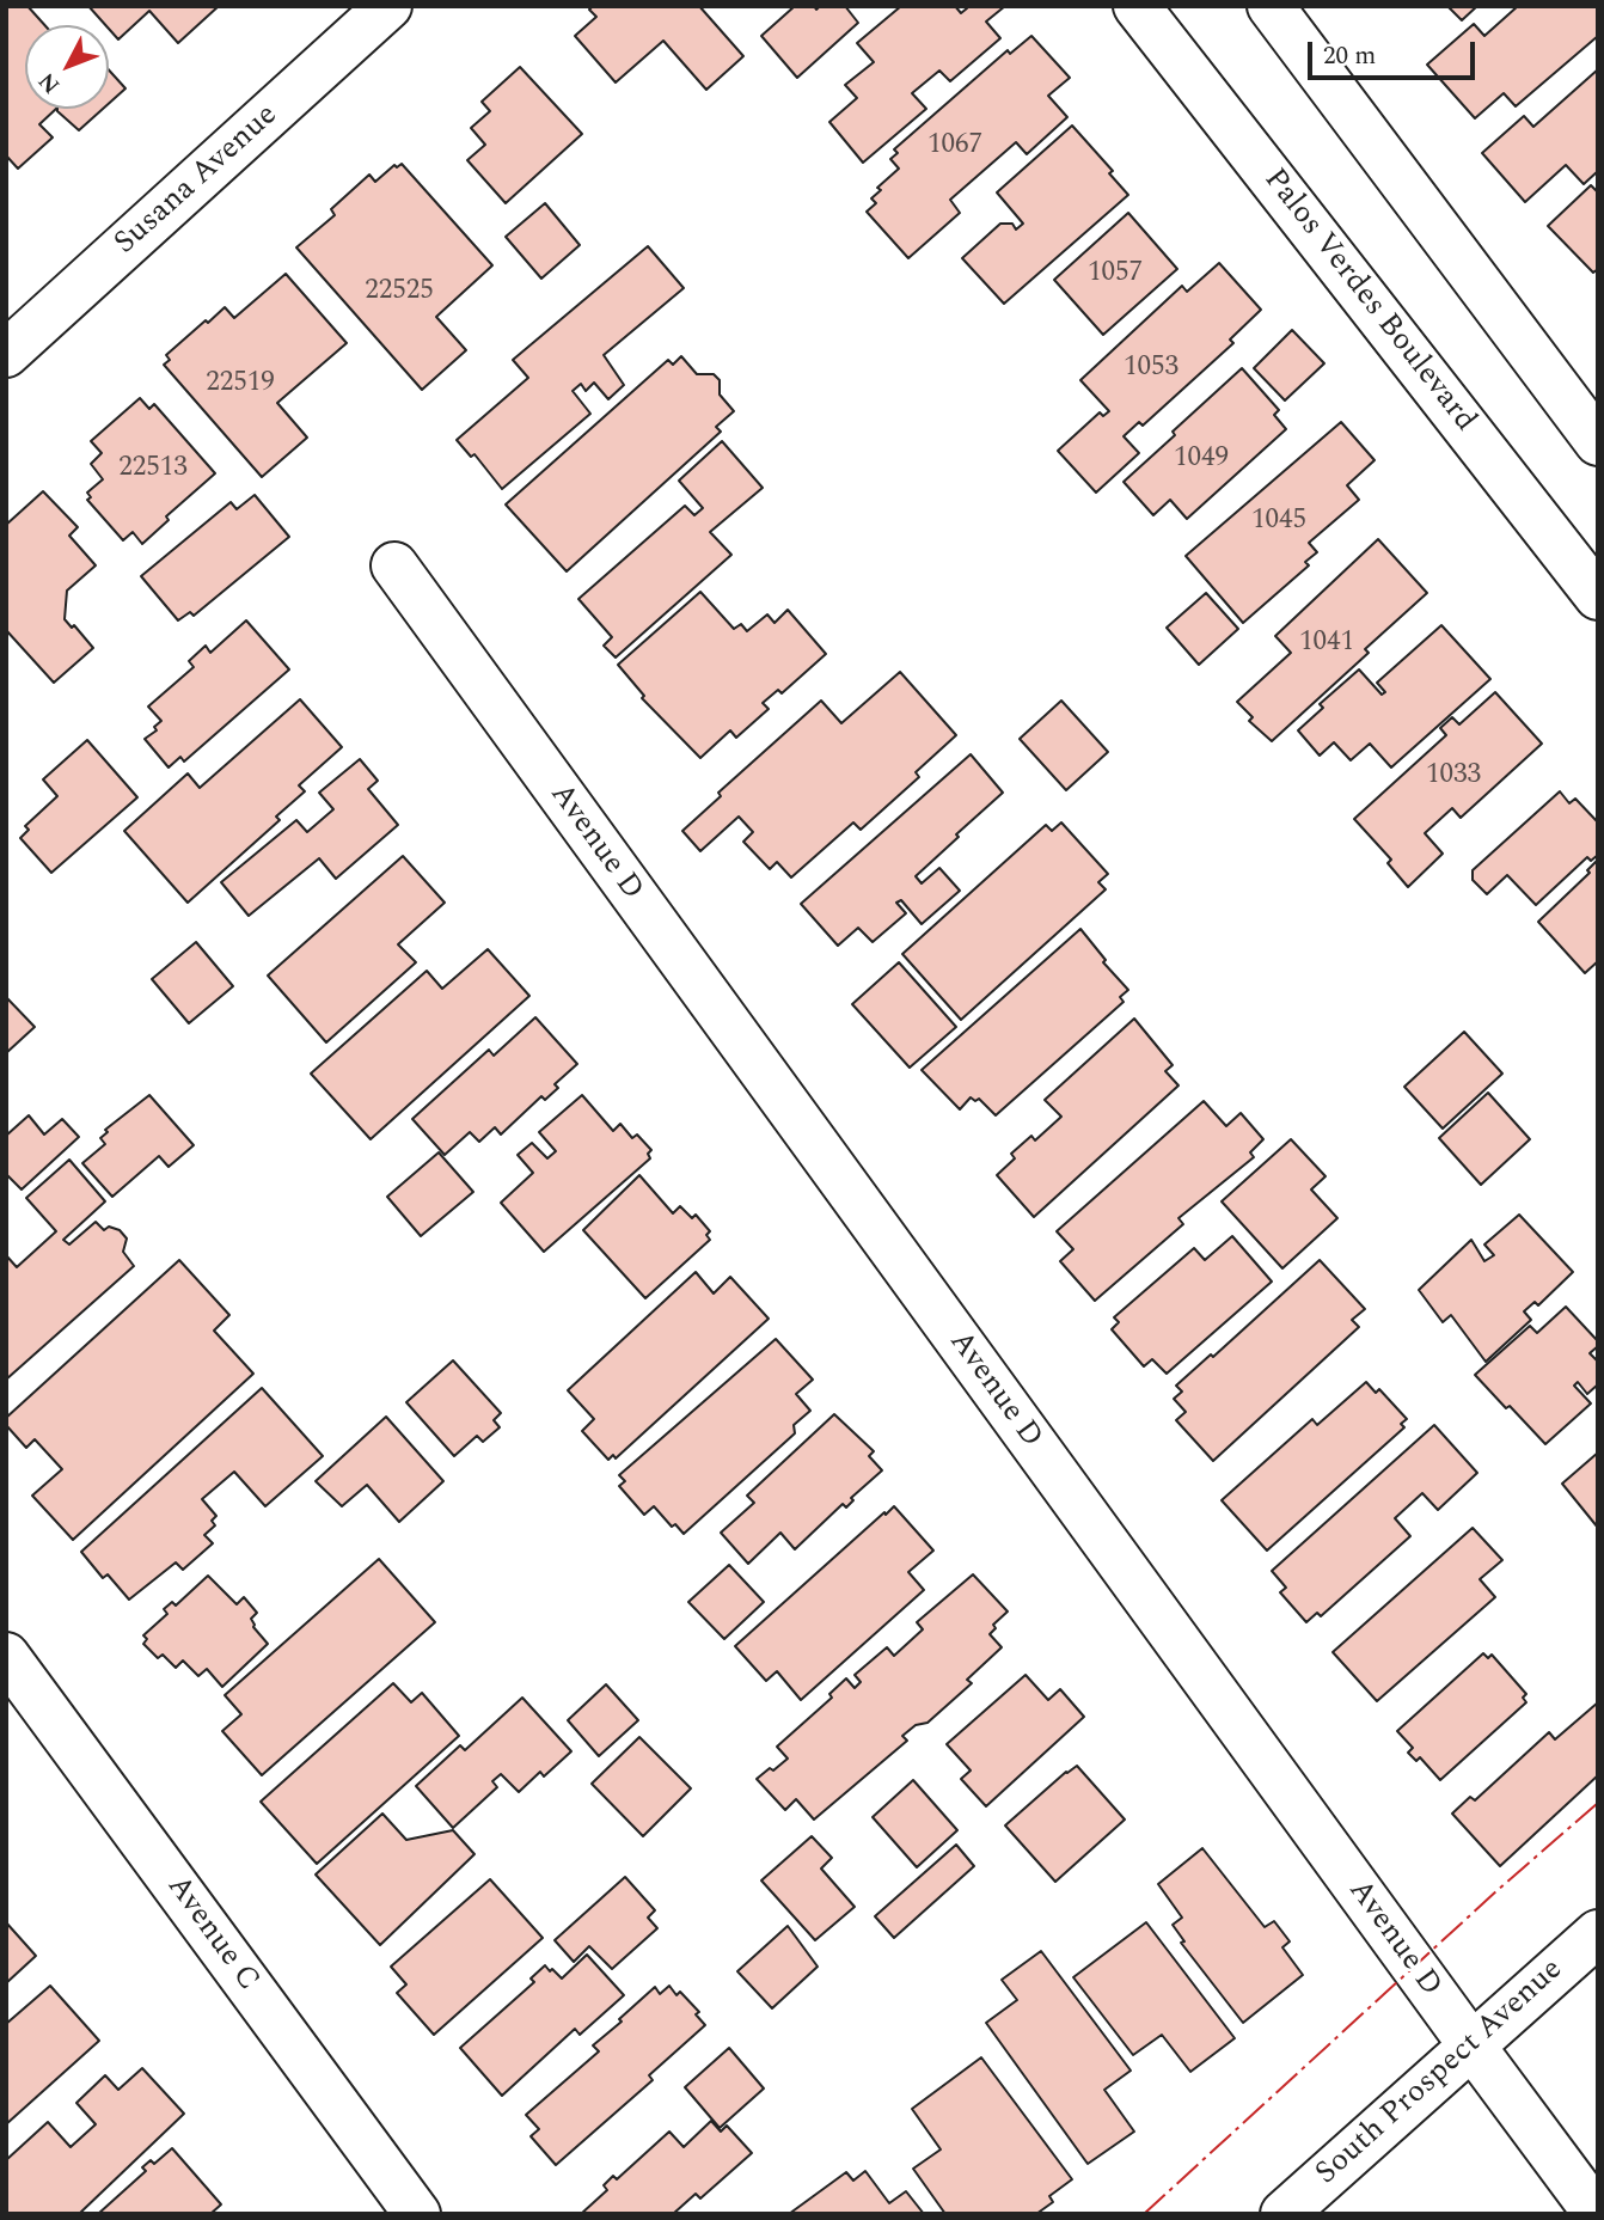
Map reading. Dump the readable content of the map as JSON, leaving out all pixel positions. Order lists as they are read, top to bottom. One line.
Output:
{"streets":{"street":["Susana Avenue","Palos Verdes Boulevard","Avenue D","Avenue C","South Prospect Avenue"]},"crossings":[["Avenue D","South Prospect Avenue"]],"house_numbers":["1067","1057","22525","1053","22519","1049","22513","1045","1041","1033"],"scale_bar":"20 m","north":"bottom left"}
